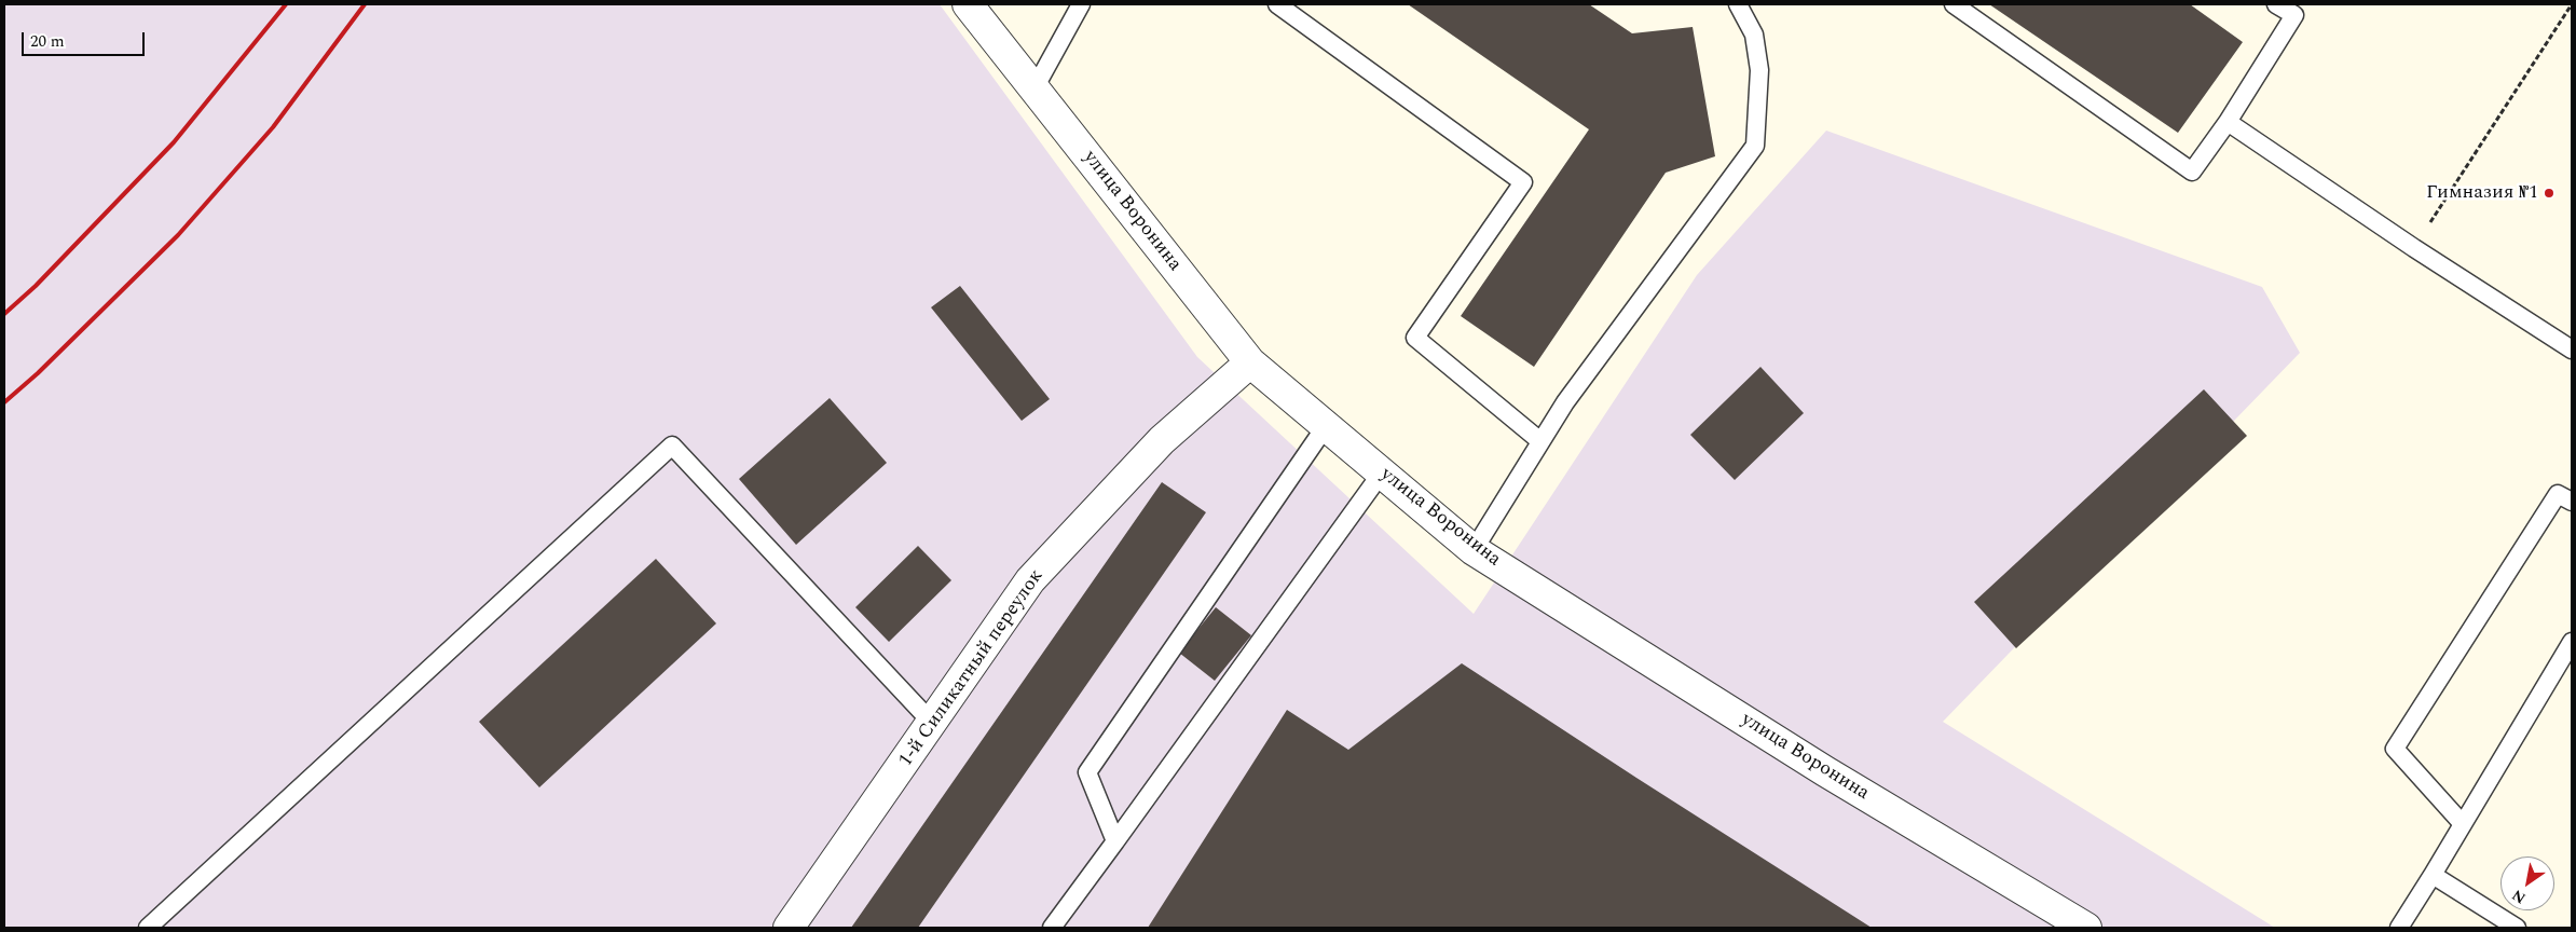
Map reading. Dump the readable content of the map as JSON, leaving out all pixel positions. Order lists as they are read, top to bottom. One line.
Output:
{"streets":{"street":["улица Воронина","1-й Силикатный переулок"]},"crossings":[["улица Воронина","1-й Силикатный переулок"]],"places":["Гимназия №1"],"scale_bar":"20 m","north":"bottom left"}
